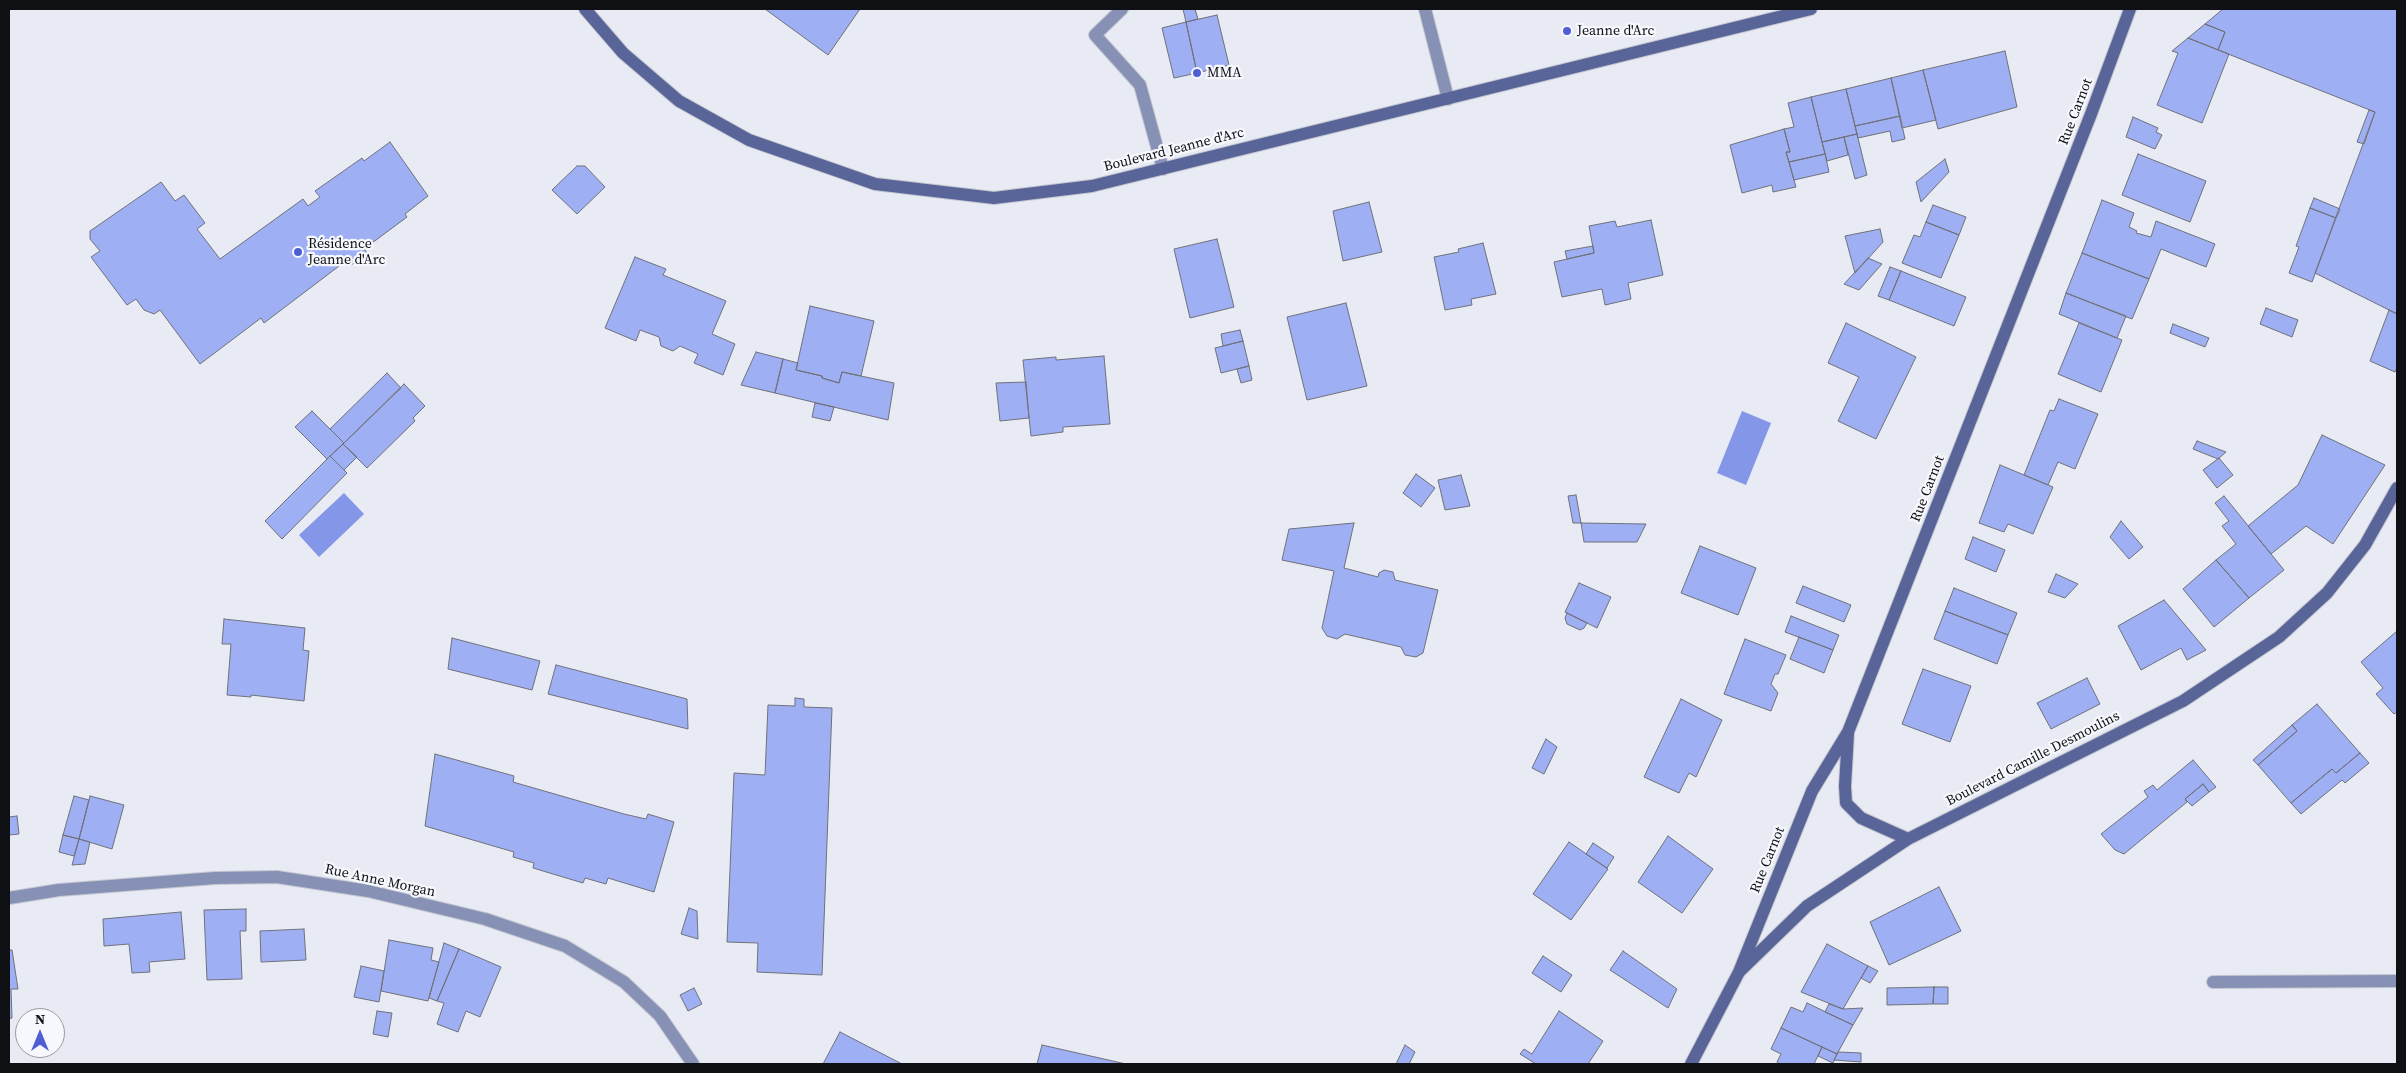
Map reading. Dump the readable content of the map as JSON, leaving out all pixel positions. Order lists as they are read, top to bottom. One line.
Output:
{"streets":{"street":["Rue Carnot","Boulevard Jeanne d'Arc","Boulevard Camille Desmoulins","Rue Anne Morgan"]},"crossings":[["Rue Carnot","Boulevard Camille Desmoulins"]],"places":["Jeanne d'Arc","MMA","Résidence Jeanne d'Arc"],"north":"top"}
